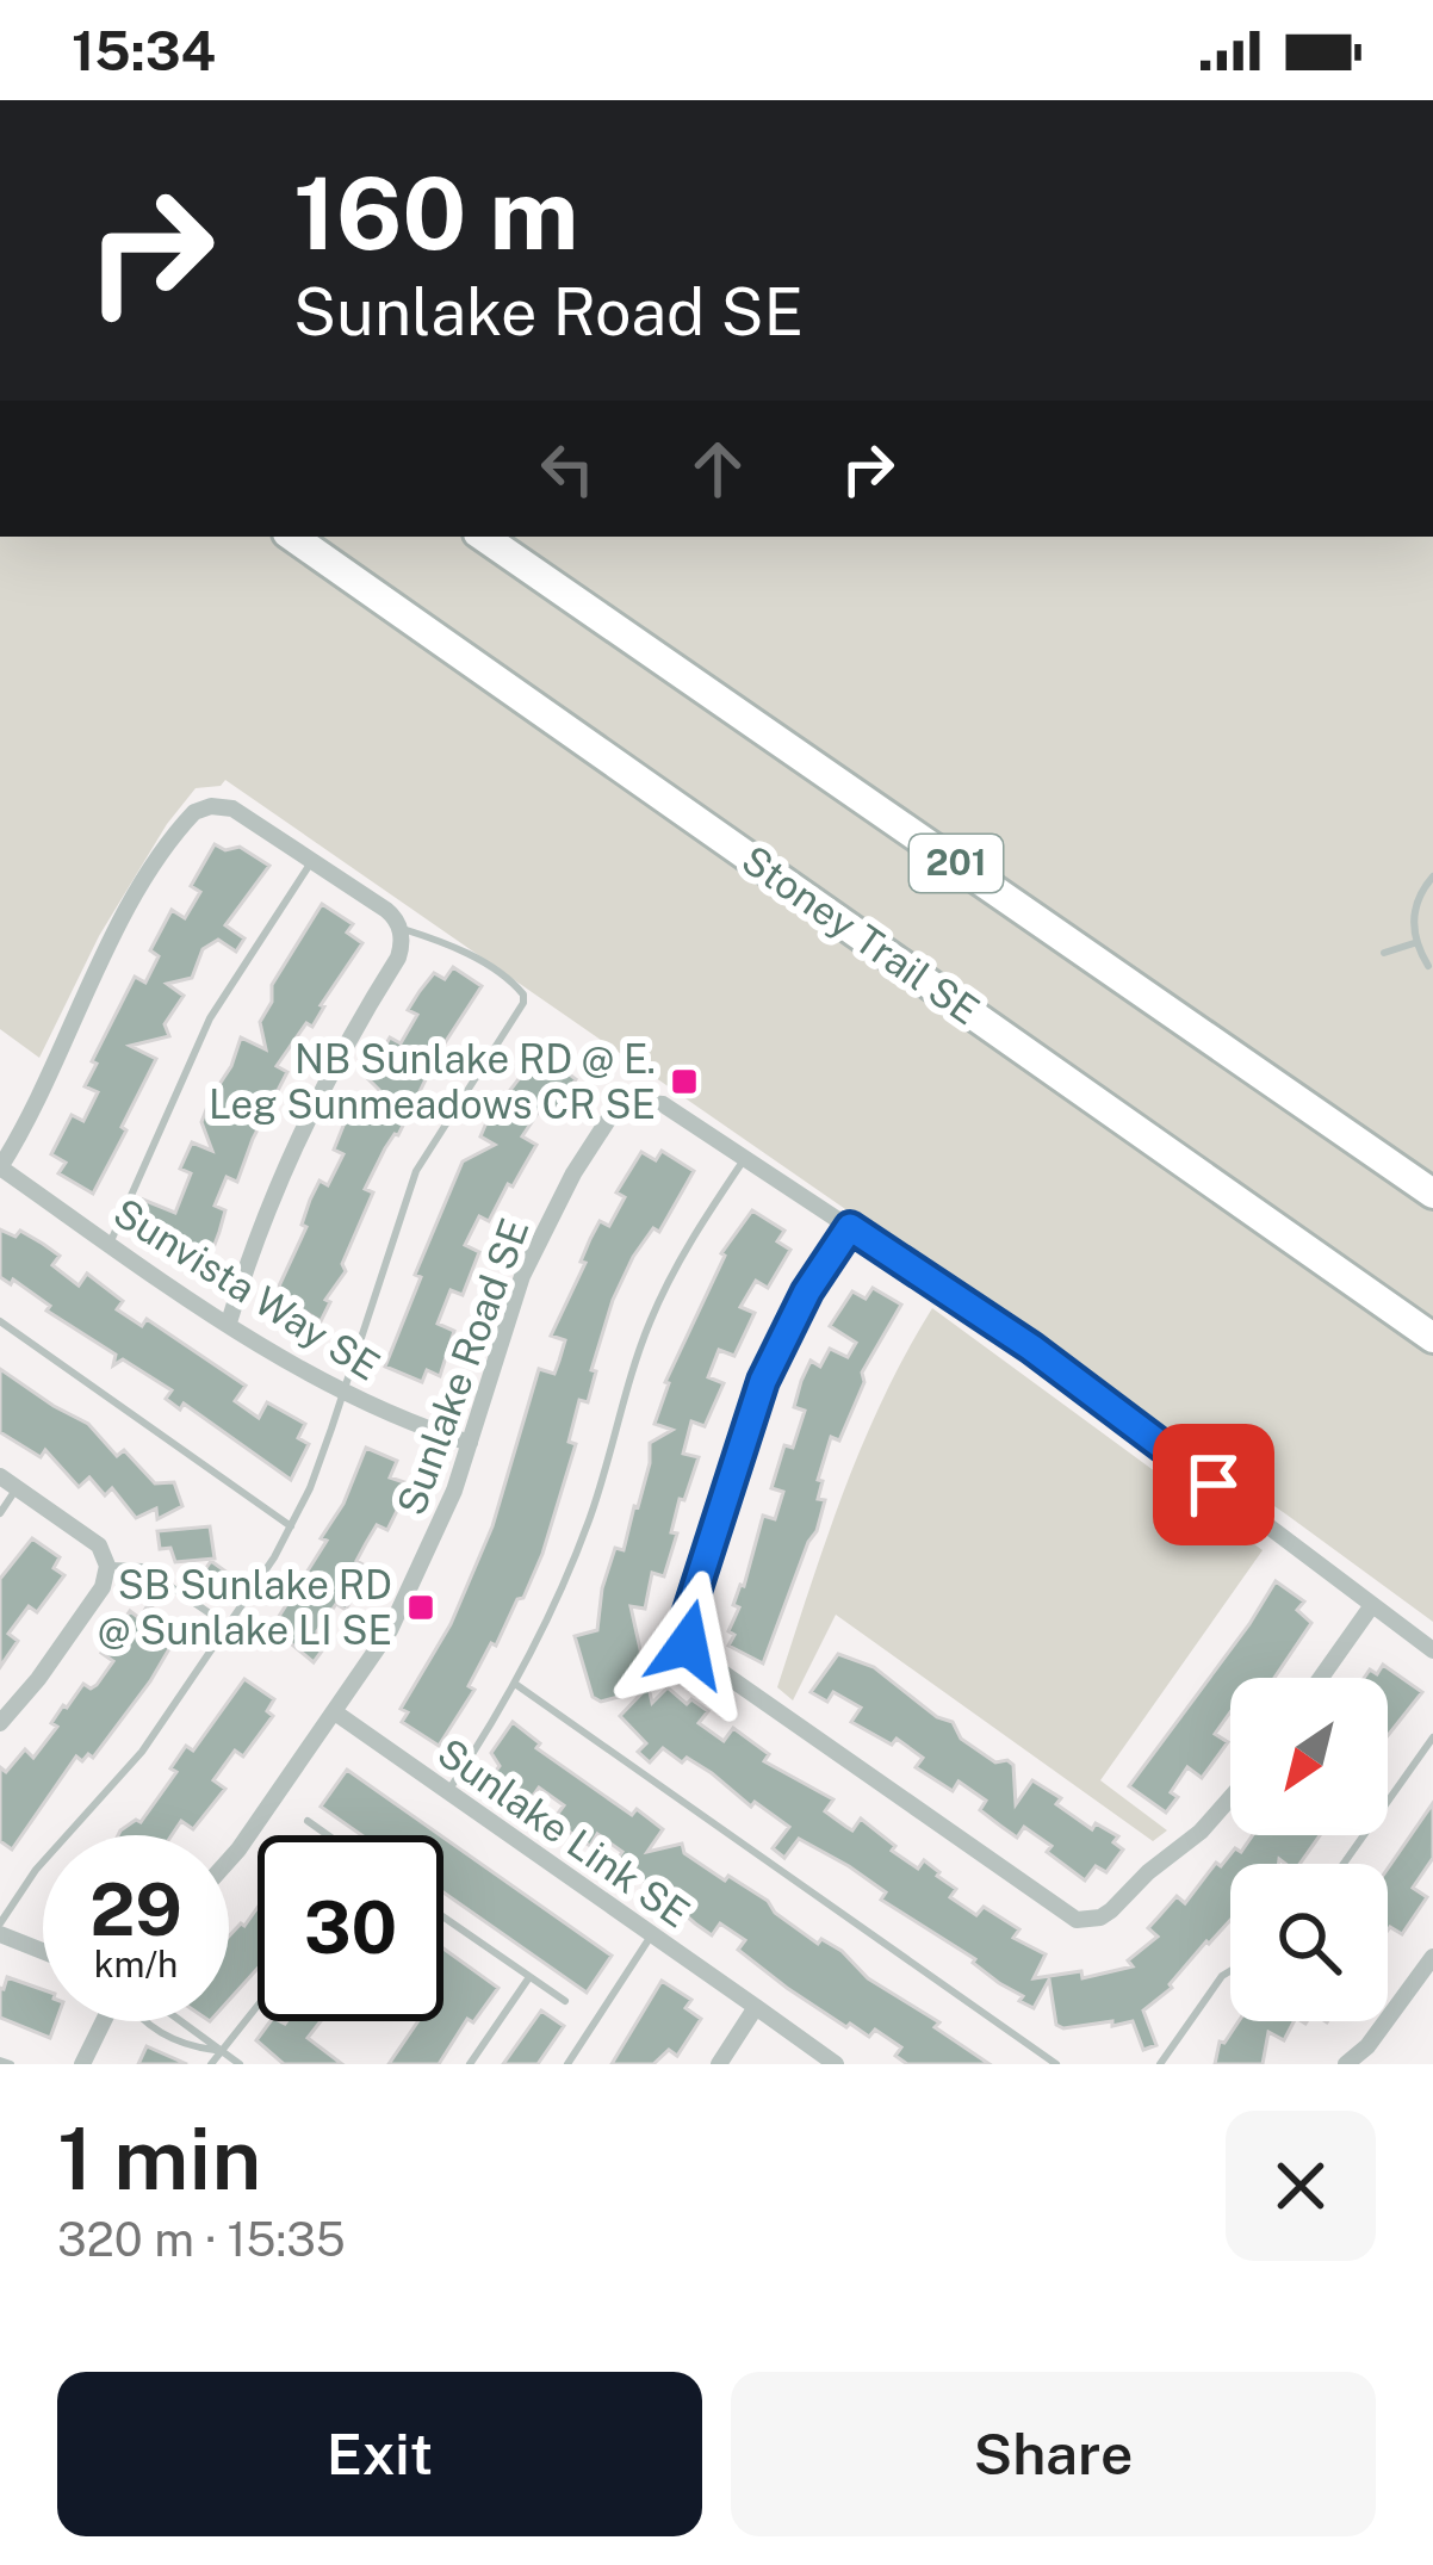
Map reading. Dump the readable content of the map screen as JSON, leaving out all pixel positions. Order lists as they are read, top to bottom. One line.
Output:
{"streets":{"highway":["201","Stoney Trail SE"],"street":["Sunvista Way SE","Sunlake Road SE","Sunlake Link SE"]},"crossings":[["Sunvista Way SE","Sunlake Road SE"],["Sunlake Road SE","Sunlake Link SE"]],"places":{"transit":["NB Sunlake RD @ E. Leg Sunmeadows CR SE","SB Sunlake RD @ Sunlake LI SE"]},"north":"bottom left","page":{"status":"15:34","turn":["160 m","Sunlake Road SE"],"speed":"29 km/h","limit":"30","heading":["1 min","320 m · 15:35"],"buttons":["Exit","Share"]}}
